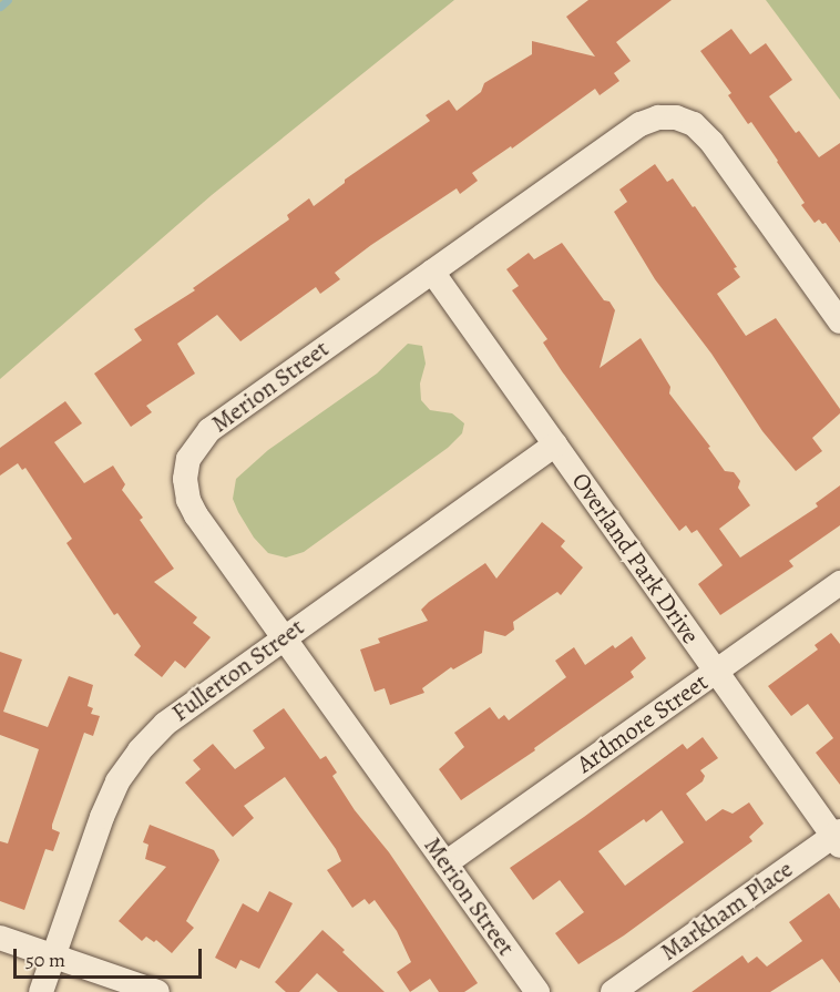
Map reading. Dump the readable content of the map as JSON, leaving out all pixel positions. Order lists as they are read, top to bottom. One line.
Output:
{"streets":{"street":["Merion Street","Overland Park Drive","Fullerton Street","Ardmore Street","Markham Place"]},"crossings":[["Merion Street","Overland Park Drive"],["Merion Street","Fullerton Street"],["Merion Street","Ardmore Street"],["Overland Park Drive","Fullerton Street"],["Overland Park Drive","Ardmore Street"],["Overland Park Drive","Markham Place"]],"scale_bar":"50 m"}
